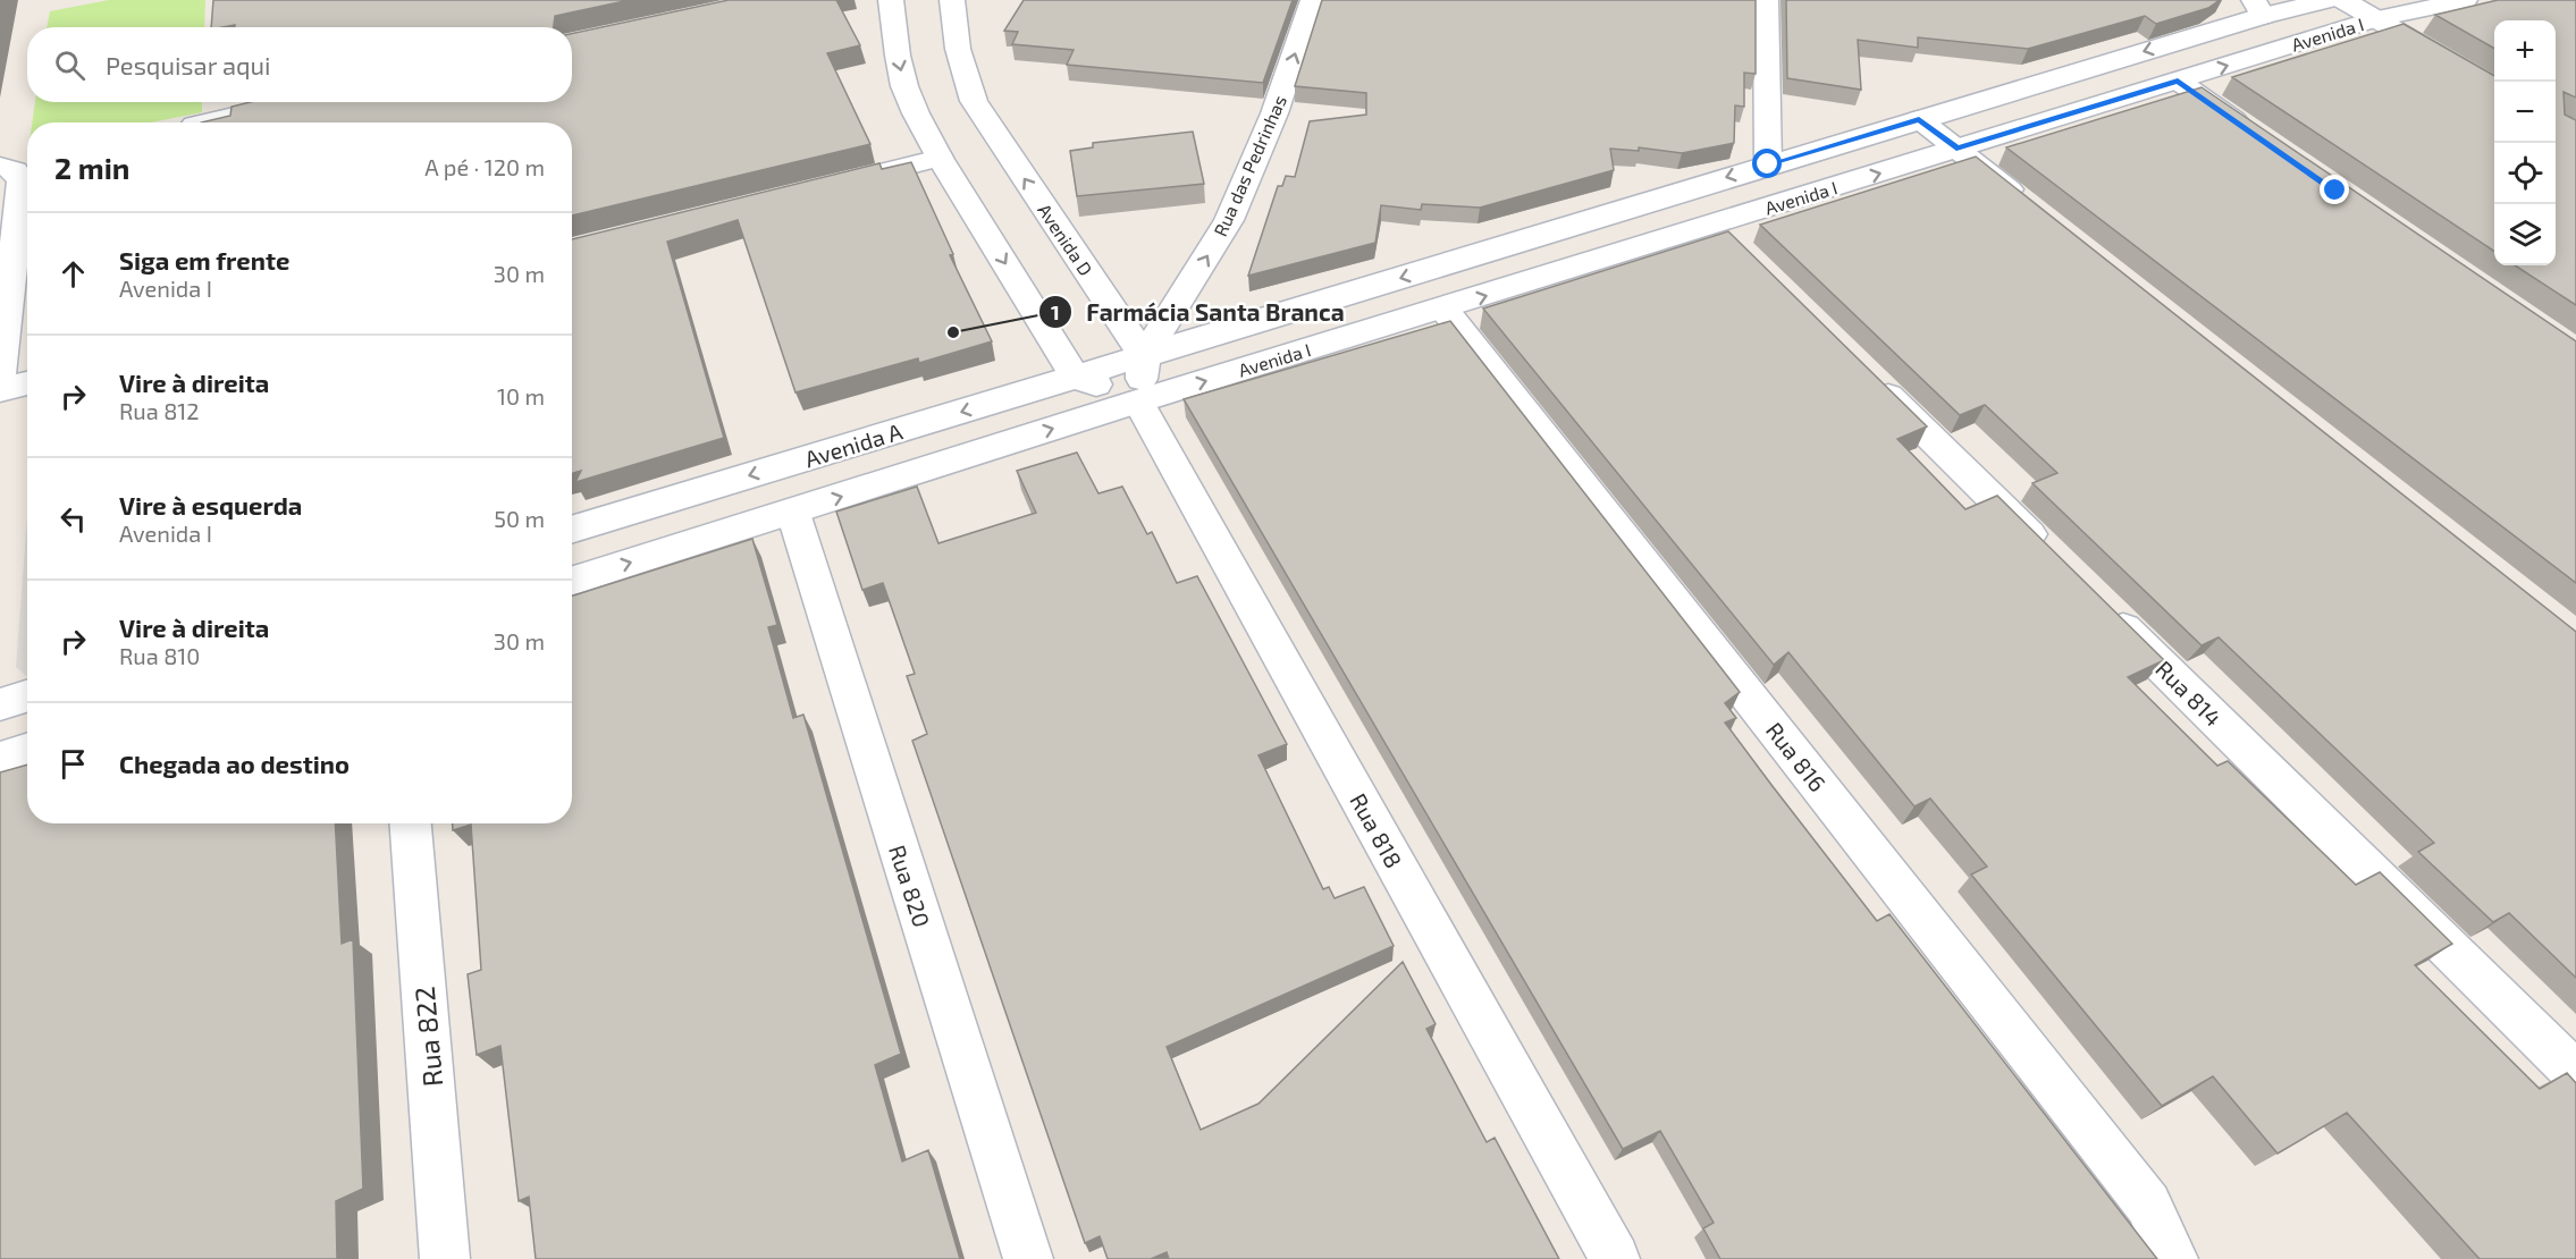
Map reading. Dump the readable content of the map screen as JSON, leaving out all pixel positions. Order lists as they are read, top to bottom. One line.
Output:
{"streets":{"street":["Avenida I","Rua das Pedrinhas","Avenida D","Avenida A","Rua 814","Rua 816","Rua 818","Rua 820","Rua 822"]},"crossings":[["Avenida I","Rua das Pedrinhas"],["Avenida I","Avenida D"],["Avenida I","Avenida A"],["Avenida I","Rua 816"],["Avenida I","Rua 818"],["Rua das Pedrinhas","Avenida D"],["Rua das Pedrinhas","Avenida A"],["Avenida D","Avenida A"],["Avenida A","Rua 818"],["Avenida A","Rua 820"]],"one_way":["Rua das Pedrinhas"],"places":["Farmácia Santa Branca"],"page":{"map_buttons":["+","−"],"search":"Pesquisar aqui","heading":["2 min","A pé · 120 m"],"list":[["Siga em frente","Avenida I","30 m"],["Vire à direita","Rua 812","10 m"],["Vire à esquerda","Avenida I","50 m"],["Vire à direita","Rua 810","30 m"],"Chegada ao destino"]}}
